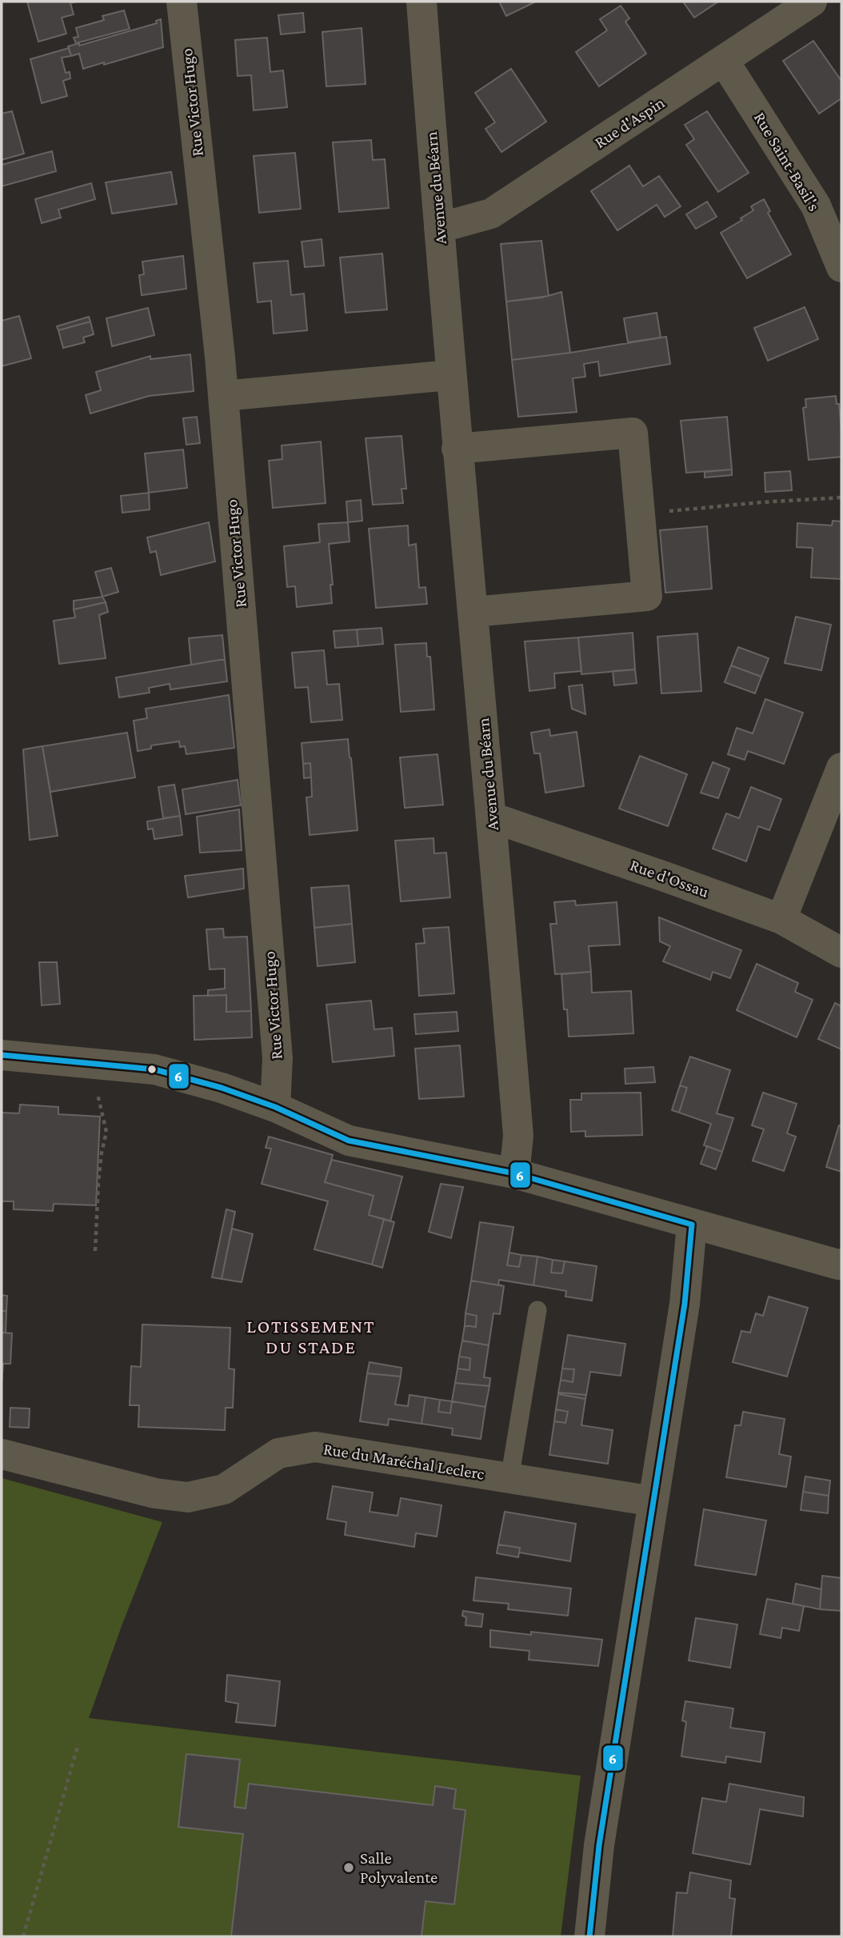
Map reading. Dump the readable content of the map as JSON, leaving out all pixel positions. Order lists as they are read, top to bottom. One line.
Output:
{"streets":{"street":["Rue Victor Hugo","Rue d'Aspin","Rue Saint-Basil's","Avenue du Béarn","Rue d'Ossau","Rue du Maréchal Leclerc"]},"crossings":[["Rue d'Aspin","Rue Saint-Basil's"],["Rue d'Aspin","Avenue du Béarn"],["Avenue du Béarn","Rue d'Ossau"]],"districts":["LOTISSEMENT DU STADE"],"places":["Salle Polyvalente"],"lines":["transit line 6"]}
